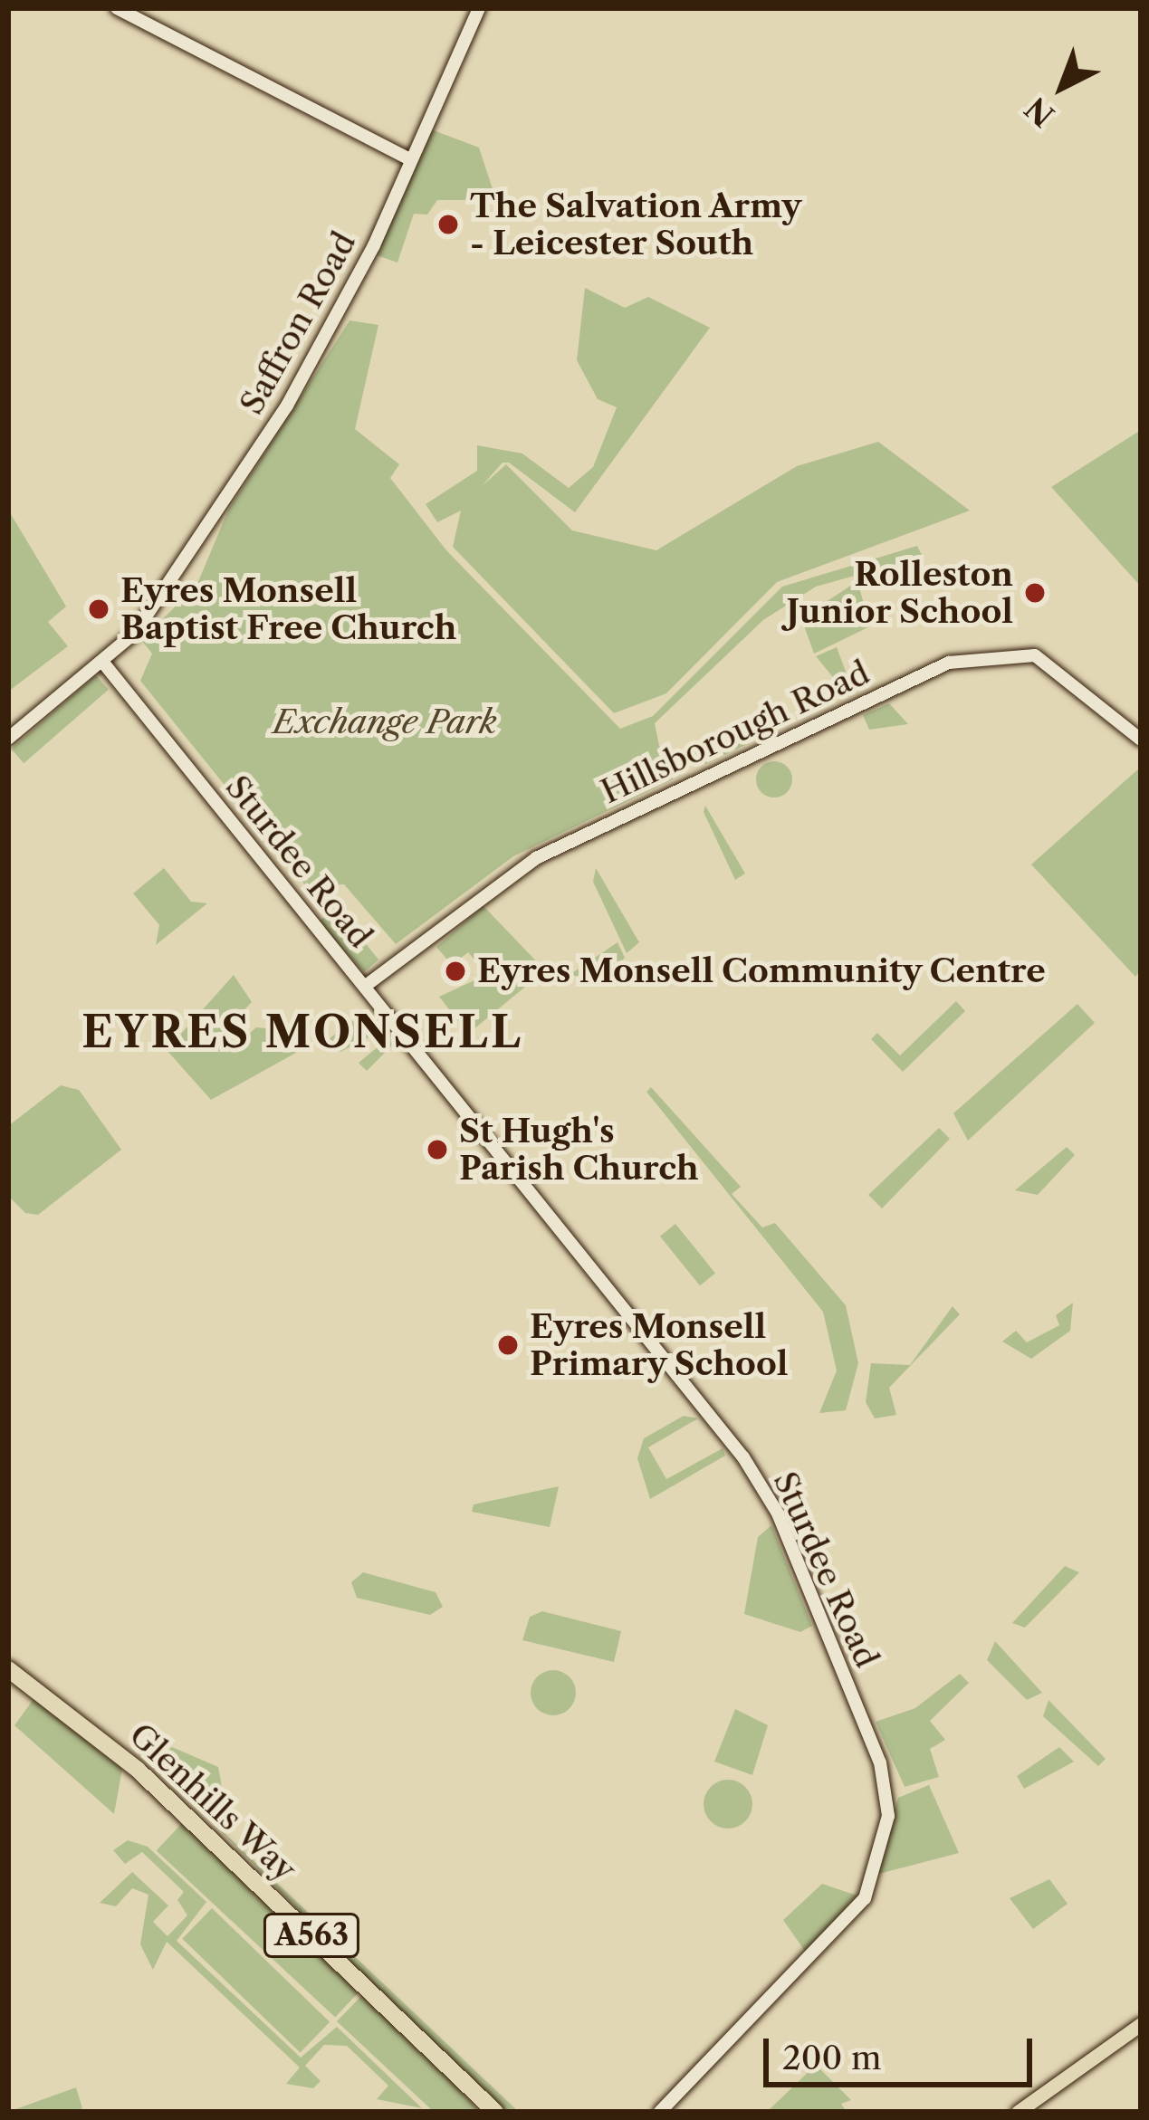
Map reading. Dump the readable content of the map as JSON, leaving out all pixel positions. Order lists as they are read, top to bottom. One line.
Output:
{"streets":{"highway":["Glenhills Way","A563"],"street":["Saffron Road","Hillsborough Road","Sturdee Road"]},"crossings":[["Saffron Road","Sturdee Road"],["Hillsborough Road","Sturdee Road"]],"districts":["EYRES MONSELL"],"parks":["Exchange Park"],"places":["The Salvation Army - Leicester South","Rolleston Junior School","Eyres Monsell Baptist Free Church","Eyres Monsell Community Centre","St Hugh's Parish Church","Eyres Monsell Primary School"],"scale_bar":"200 m","north":"bottom left"}
